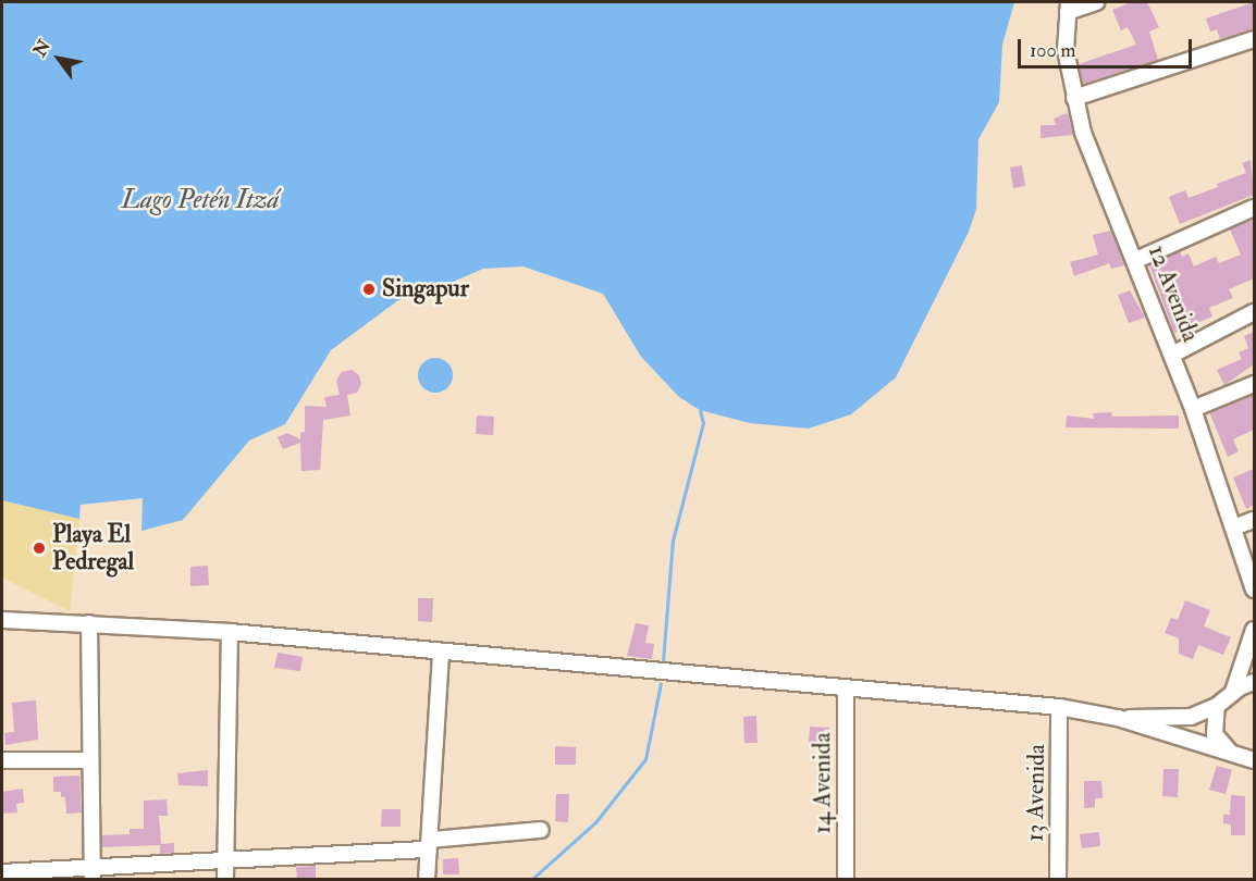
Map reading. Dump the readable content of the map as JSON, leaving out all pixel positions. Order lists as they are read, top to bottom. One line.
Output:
{"streets":{"street":["12 Avenida","14 Avenida","13 Avenida"]},"water":["Lago Petén Itzá"],"places":["Singapur","Playa El Pedregal"],"scale_bar":"100 m","north":"top left"}
